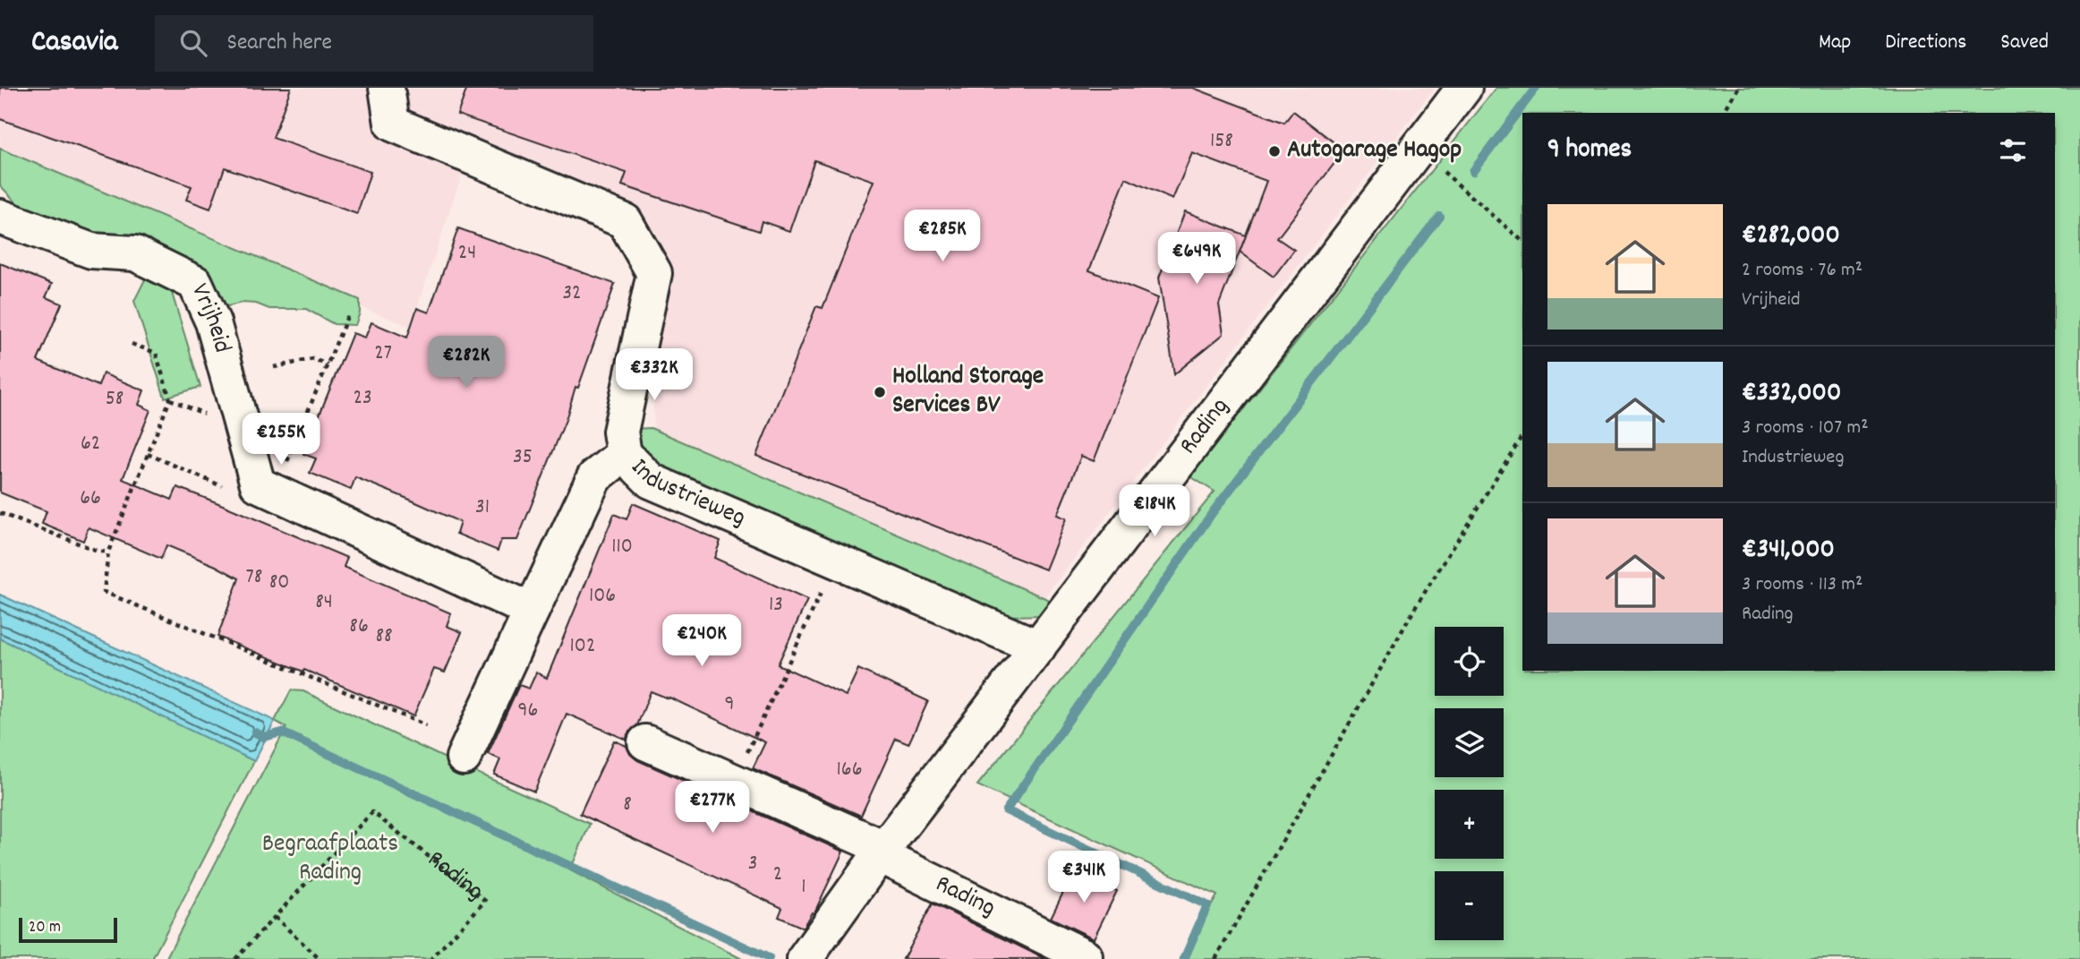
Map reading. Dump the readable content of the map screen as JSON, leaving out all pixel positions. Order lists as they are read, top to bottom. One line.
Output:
{"streets":{"street":["Vrijheid","Rading","Industrieweg"]},"crossings":[["Rading","Industrieweg"]],"parks":["Begraafplaats Rading"],"places":["Autogarage Hagop","Holland Storage Services BV"],"house_numbers":["158","24","32","27","23","58","62","35","66","31","110","78","80","106","84","13","86","88","102","9","96","166","8","3","2","1"],"scale_bar":"20 m","page":{"header":"Casavia","search":"Search here","nav":["Map","Directions","Saved"],"heading":"9 homes","list":[{"name":"€282,000","note":"2 rooms · 76 m² · Vrijheid"},{"name":"€332,000","note":"3 rooms · 107 m² · Industrieweg"},{"name":"€341,000","note":"3 rooms · 113 m² · Rading"}],"price":["€285K","€649K","€282K","€332K","€255K","€184K","€240K","€277K","€341K"],"map_buttons":["+","−"],"scale":"20 m"}}
